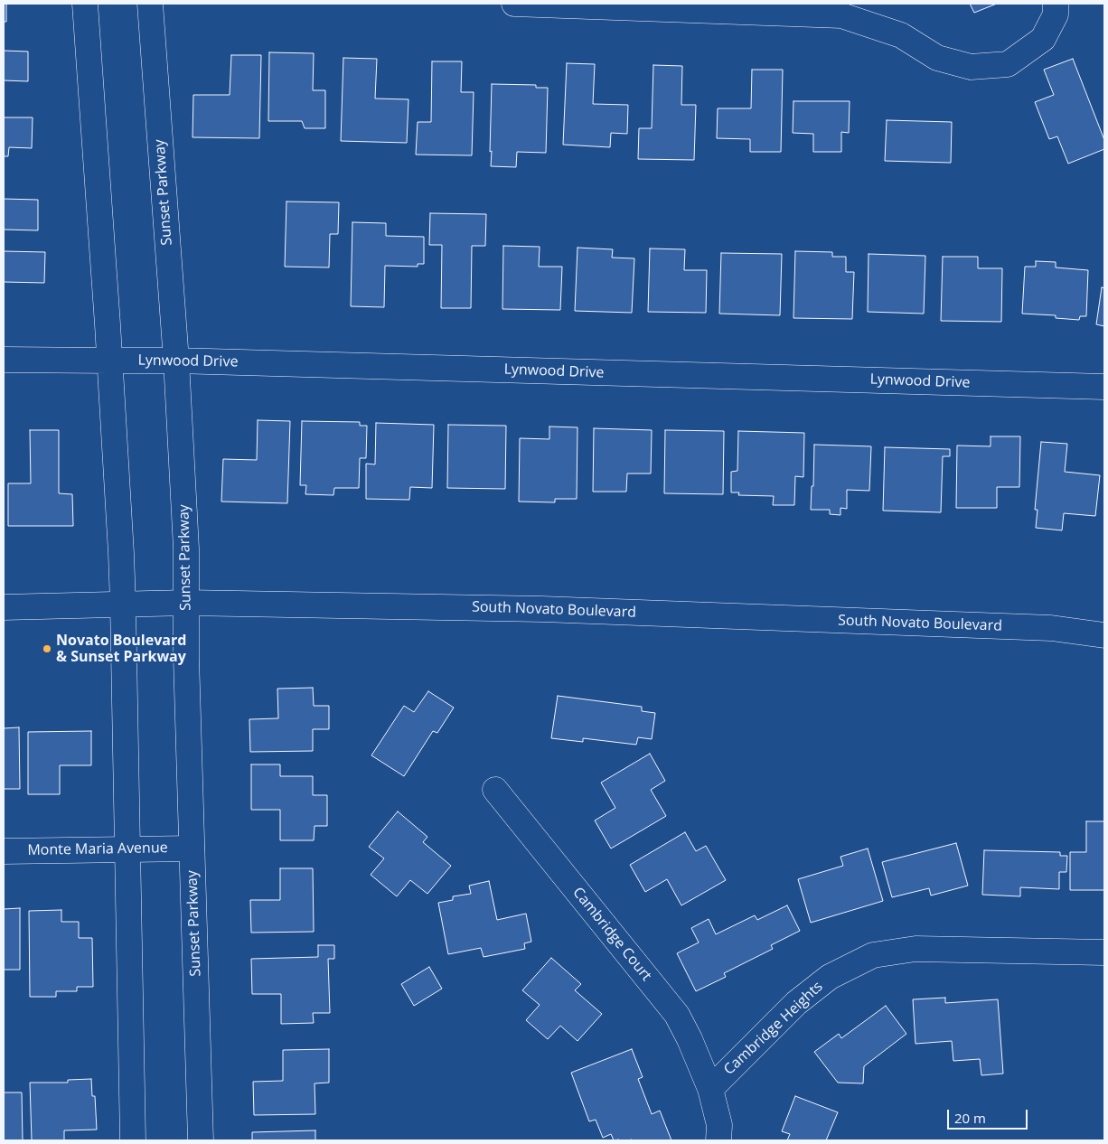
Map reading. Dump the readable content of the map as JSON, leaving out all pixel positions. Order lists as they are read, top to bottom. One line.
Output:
{"streets":{"street":["Sunset Parkway","Lynwood Drive","South Novato Boulevard","Monte Maria Avenue","Cambridge Court","Cambridge Heights"]},"crossings":[["Sunset Parkway","Lynwood Drive"],["Sunset Parkway","South Novato Boulevard"],["Sunset Parkway","Monte Maria Avenue"],["Cambridge Court","Cambridge Heights"]],"places":["Novato Boulevard & Sunset Parkway"],"scale_bar":"20 m"}
